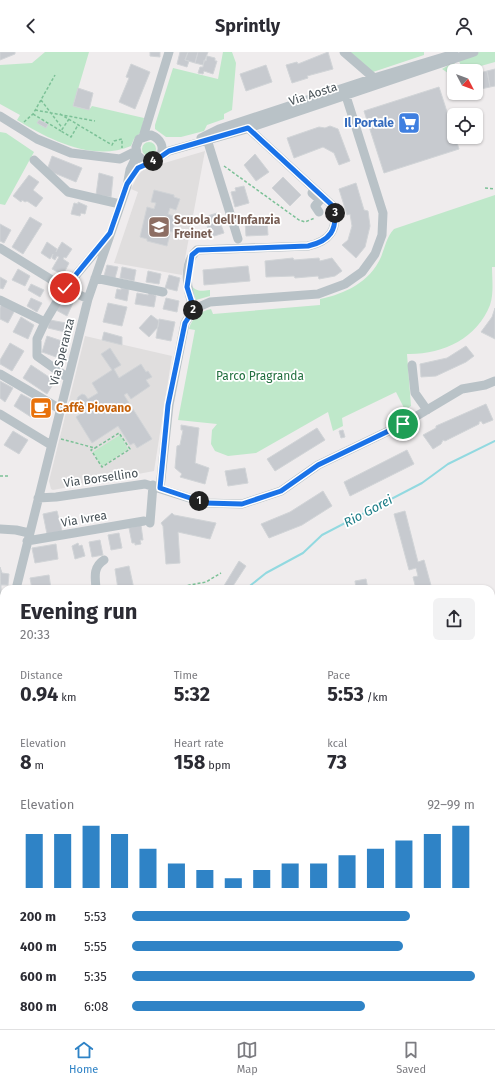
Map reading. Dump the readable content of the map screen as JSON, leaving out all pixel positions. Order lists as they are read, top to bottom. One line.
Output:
{"streets":{"street":["Via Aosta","Via Speranza","Via Borsellino","Via Ivrea"]},"crossings":[["Via Aosta","Via Speranza"],["Via Speranza","Via Borsellino"],["Via Speranza","Via Ivrea"],["Via Borsellino","Via Ivrea"]],"water":["Rio Gorei"],"parks":["Parco Pragranda"],"places":{"supermarket":["Il Portale"],"school or university":["Scuola dell'Infanzia Freinet"],"cafe":["Caffè Piovano"]},"north":"bottom right","page":{"header":"Sprintly","pins":["4","3","2","1"],"heading":["Evening run","20:33"],"stats":[["Distance","0.94 km"],["Time","5:32"],["Pace","5:53 /km"],["Elevation","8 m"],["Heart rate","158 bpm"],["kcal","73"]],"chart":["Elevation","92–99 m"],"list":[{"name":"200 m","note":"5:53"},{"name":"400 m","note":"5:55"},{"name":"600 m","note":"5:35"},{"name":"800 m","note":"6:08"}],"tabs":["Home","Map","Saved"]}}
